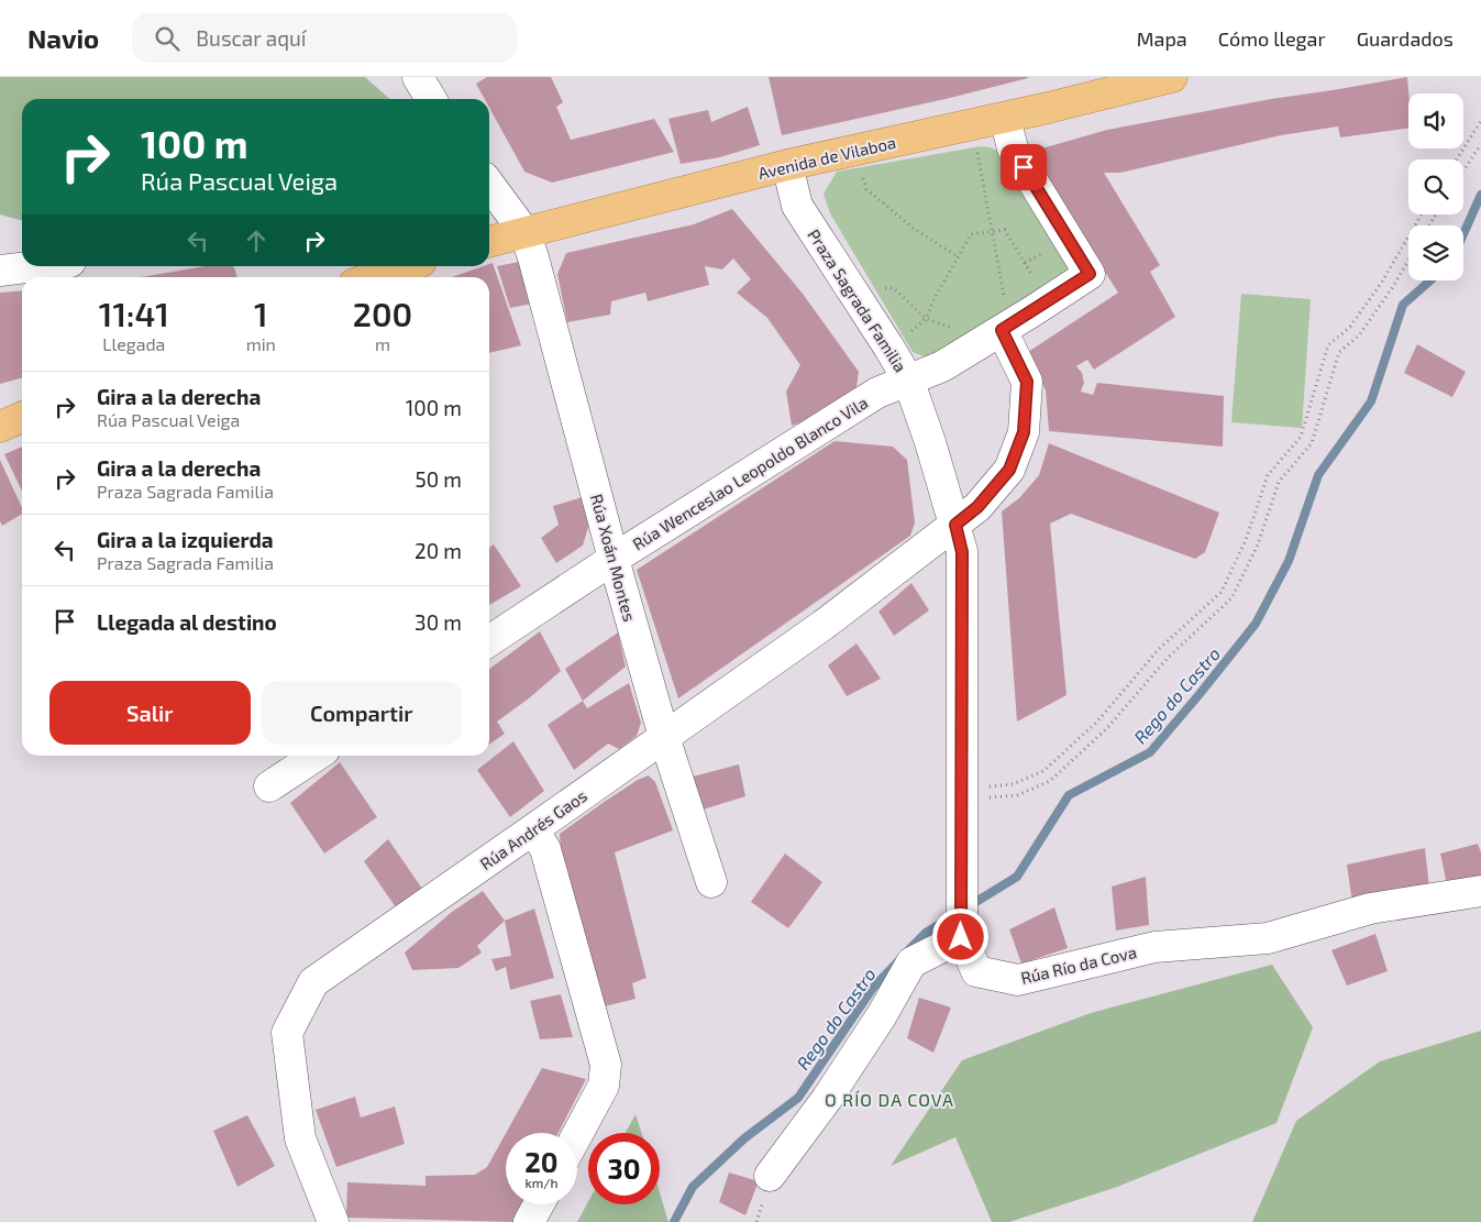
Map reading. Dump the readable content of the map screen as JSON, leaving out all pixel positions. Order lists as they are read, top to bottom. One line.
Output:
{"streets":{"highway":["Avenida de Vilaboa"],"street":["Praza Sagrada Familia","Rúa Wenceslao Leopoldo Blanco Vila","Rúa Xoán Montes","Rúa Andrés Gaos","Rúa Río da Cova"]},"crossings":[["Avenida de Vilaboa","Praza Sagrada Familia"],["Avenida de Vilaboa","Rúa Xoán Montes"],["Praza Sagrada Familia","Rúa Wenceslao Leopoldo Blanco Vila"],["Praza Sagrada Familia","Rúa Andrés Gaos"],["Praza Sagrada Familia","Rúa Río da Cova"],["Rúa Wenceslao Leopoldo Blanco Vila","Rúa Xoán Montes"],["Rúa Wenceslao Leopoldo Blanco Vila","Rúa Río da Cova"],["Rúa Xoán Montes","Rúa Andrés Gaos"],["Rúa Andrés Gaos","Rúa Río da Cova"]],"districts":["O RÍO DA COVA"],"water":["Rego do Castro"],"page":{"header":"Navio","search":"Buscar aquí","nav":["Mapa","Cómo llegar","Guardados"],"turn":["100 m","Rúa Pascual Veiga"],"eta":["11:41","Llegada","1","min","200","m"],"list":[{"name":"Gira a la derecha","note":"Rúa Pascual Veiga","value":"100 m"},{"name":"Gira a la derecha","note":"Praza Sagrada Familia","value":"50 m"},{"name":"Gira a la izquierda","note":"Praza Sagrada Familia","value":"20 m"},{"name":"Llegada al destino","value":"30 m"}],"buttons":["Salir","Compartir"],"speed":"20 km/h","limit":"30"}}
